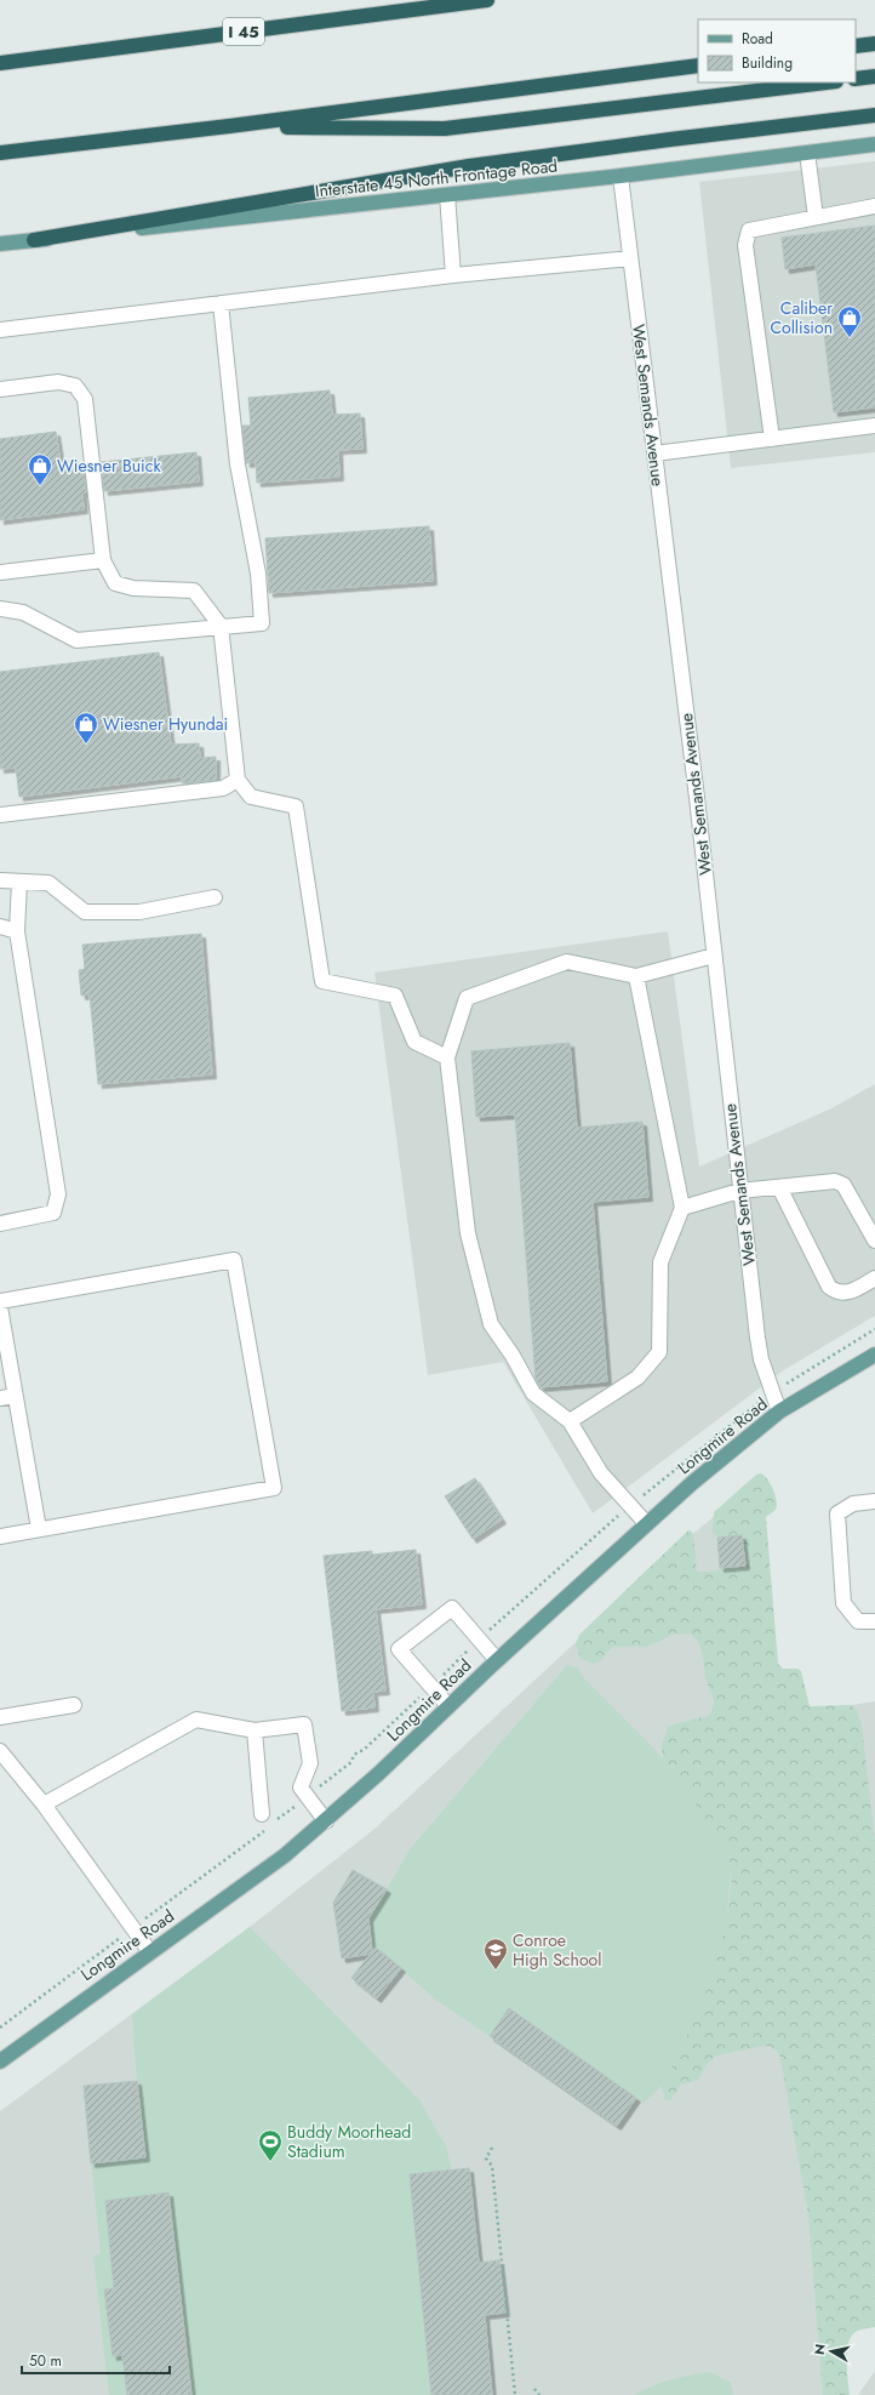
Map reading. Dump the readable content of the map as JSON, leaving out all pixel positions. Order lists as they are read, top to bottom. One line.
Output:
{"streets":{"highway":["I 45"],"main road":["Interstate 45 North Frontage Road","Longmire Road"],"street":["West Semands Avenue"]},"crossings":[["Interstate 45 North Frontage Road","West Semands Avenue"],["West Semands Avenue","Longmire Road"]],"places":{"shop":["Caliber Collision","Wiesner Buick","Wiesner Hyundai"],"school or university":["Conroe High School"],"sports":["Buddy Moorhead Stadium"]},"legend":["Road","Building"],"scale_bar":"50 m","north":"left"}
